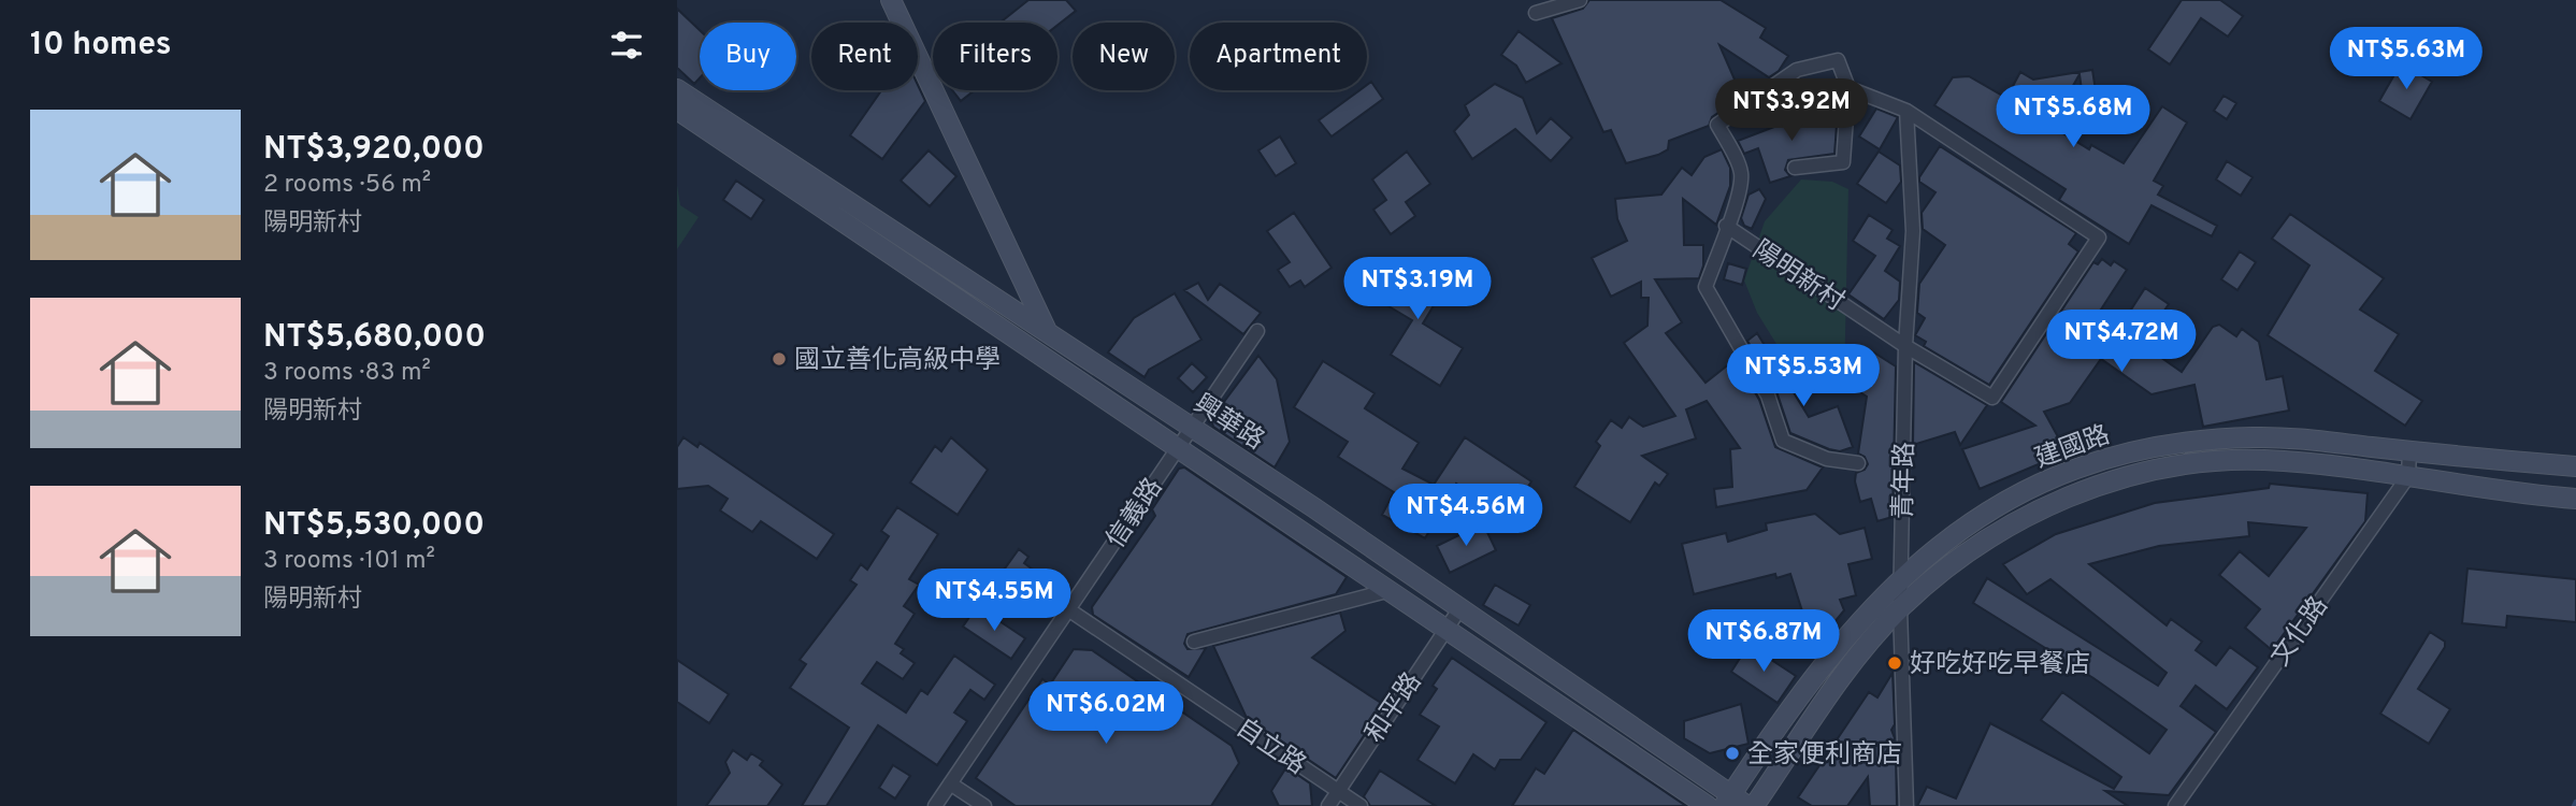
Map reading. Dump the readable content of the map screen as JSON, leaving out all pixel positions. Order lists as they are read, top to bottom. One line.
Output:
{"streets":{"street":["陽明新村","興華路","建國路","青年路","信義路","文化路","和平路","自立路"]},"crossings":[["陽明新村","青年路"],["興華路","建國路"],["興華路","信義路"],["興華路","和平路"],["建國路","青年路"],["建國路","文化路"],["信義路","自立路"],["和平路","自立路"]],"places":["國立善化高級中學","好吃好吃早餐店","全家便利商店"],"page":{"heading":"10 homes","chip":["Buy","Rent","Filters","New","Apartment"],"price":["NT$5.63M","NT$3.92M","NT$5.68M","NT$3.19M","NT$4.72M","NT$5.53M","NT$4.56M","NT$4.55M","NT$6.87M","NT$6.02M"],"list":[{"name":"NT$3,920,000","note":"2 rooms · 56 m² · 陽明新村"},{"name":"NT$5,680,000","note":"3 rooms · 83 m² · 陽明新村"},{"name":"NT$5,530,000","note":"3 rooms · 101 m² · 陽明新村"}]}}
